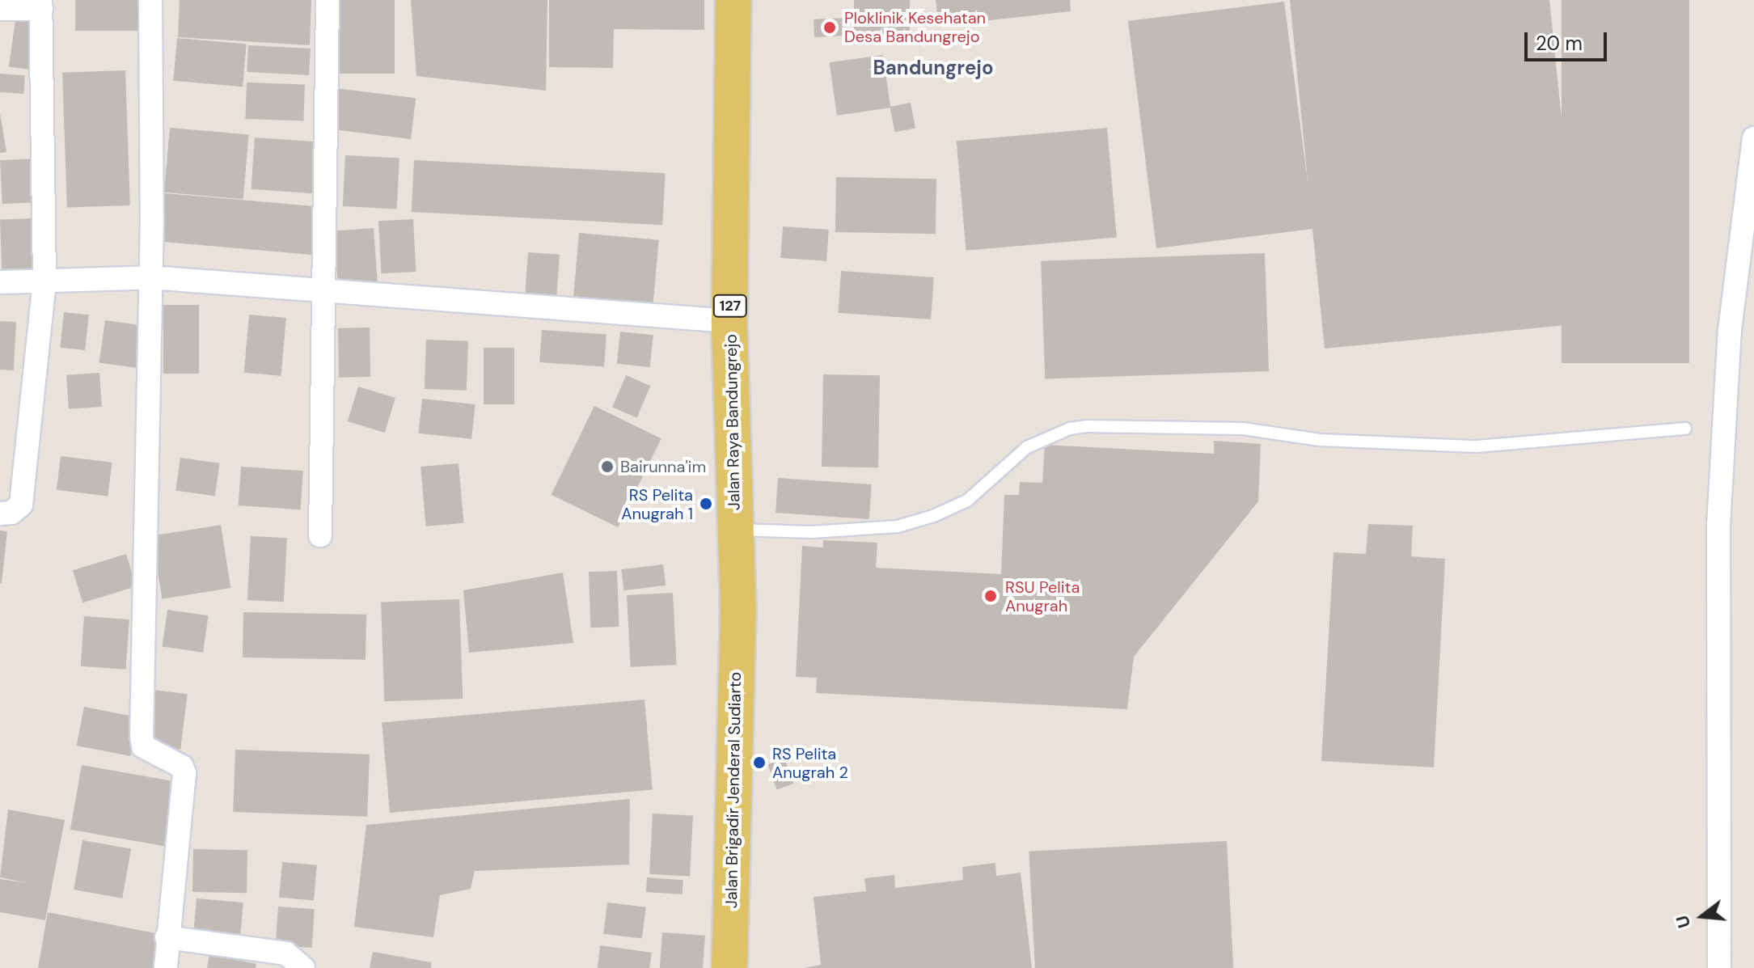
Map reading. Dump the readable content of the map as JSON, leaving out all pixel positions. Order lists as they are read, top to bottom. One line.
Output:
{"streets":{"main road":["127","Jalan Raya Bandungrejo","Jalan Brigadir Jenderal Sudiarto"]},"crossings":[["Jalan Raya Bandungrejo","Jalan Brigadir Jenderal Sudiarto"]],"districts":["Bandungrejo"],"places":["Ploklinik Kesehatan Desa Bandungrejo","Bairunna'im","RS Pelita Anugrah 1","RSU Pelita Anugrah","RS Pelita Anugrah 2"],"scale_bar":"20 m","north":"left"}
